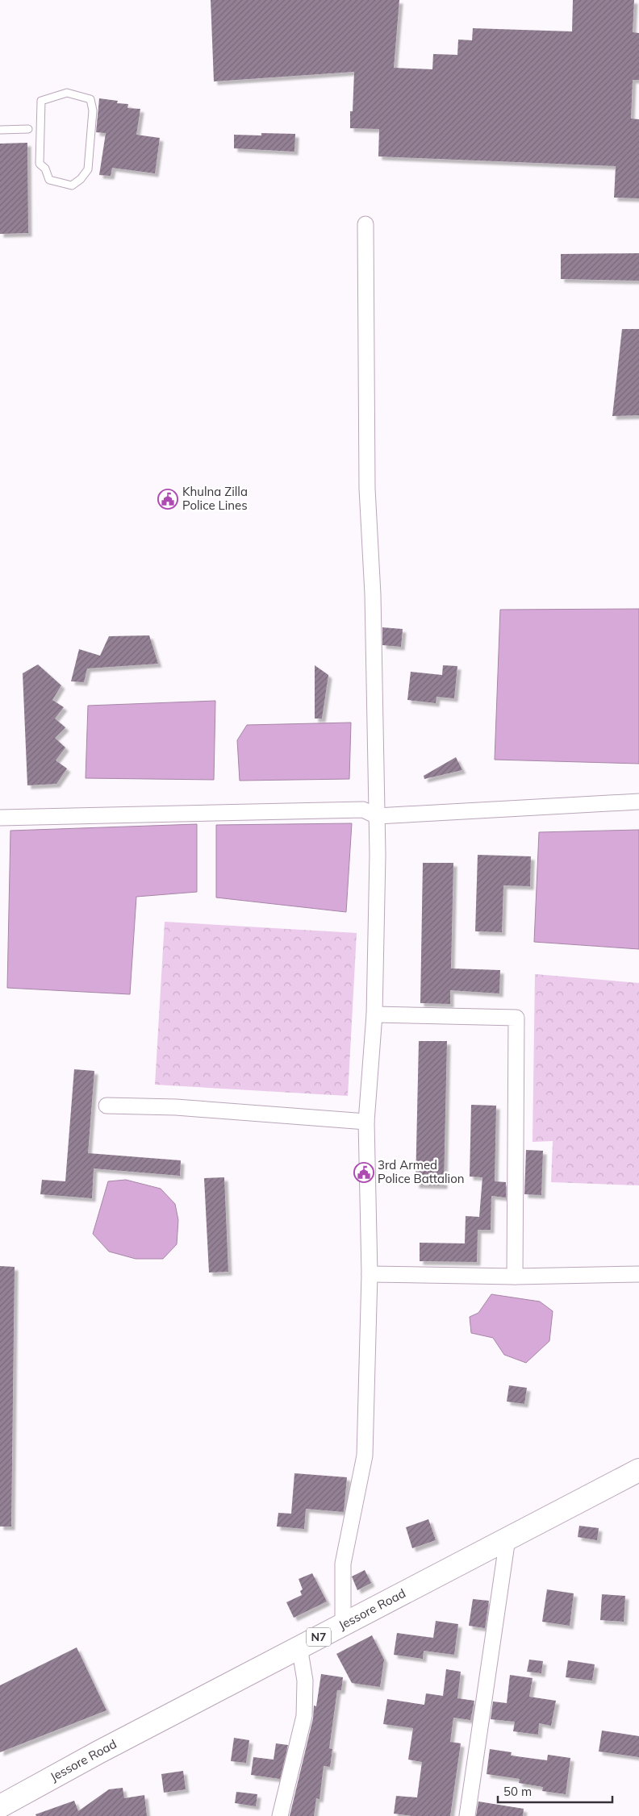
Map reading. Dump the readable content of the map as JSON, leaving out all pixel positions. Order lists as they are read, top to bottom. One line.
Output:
{"streets":{"highway":["Jessore Road","N7"]},"places":{"public building":["Khulna Zilla Police Lines","3rd Armed Police Battalion"]},"scale_bar":"50 m"}
